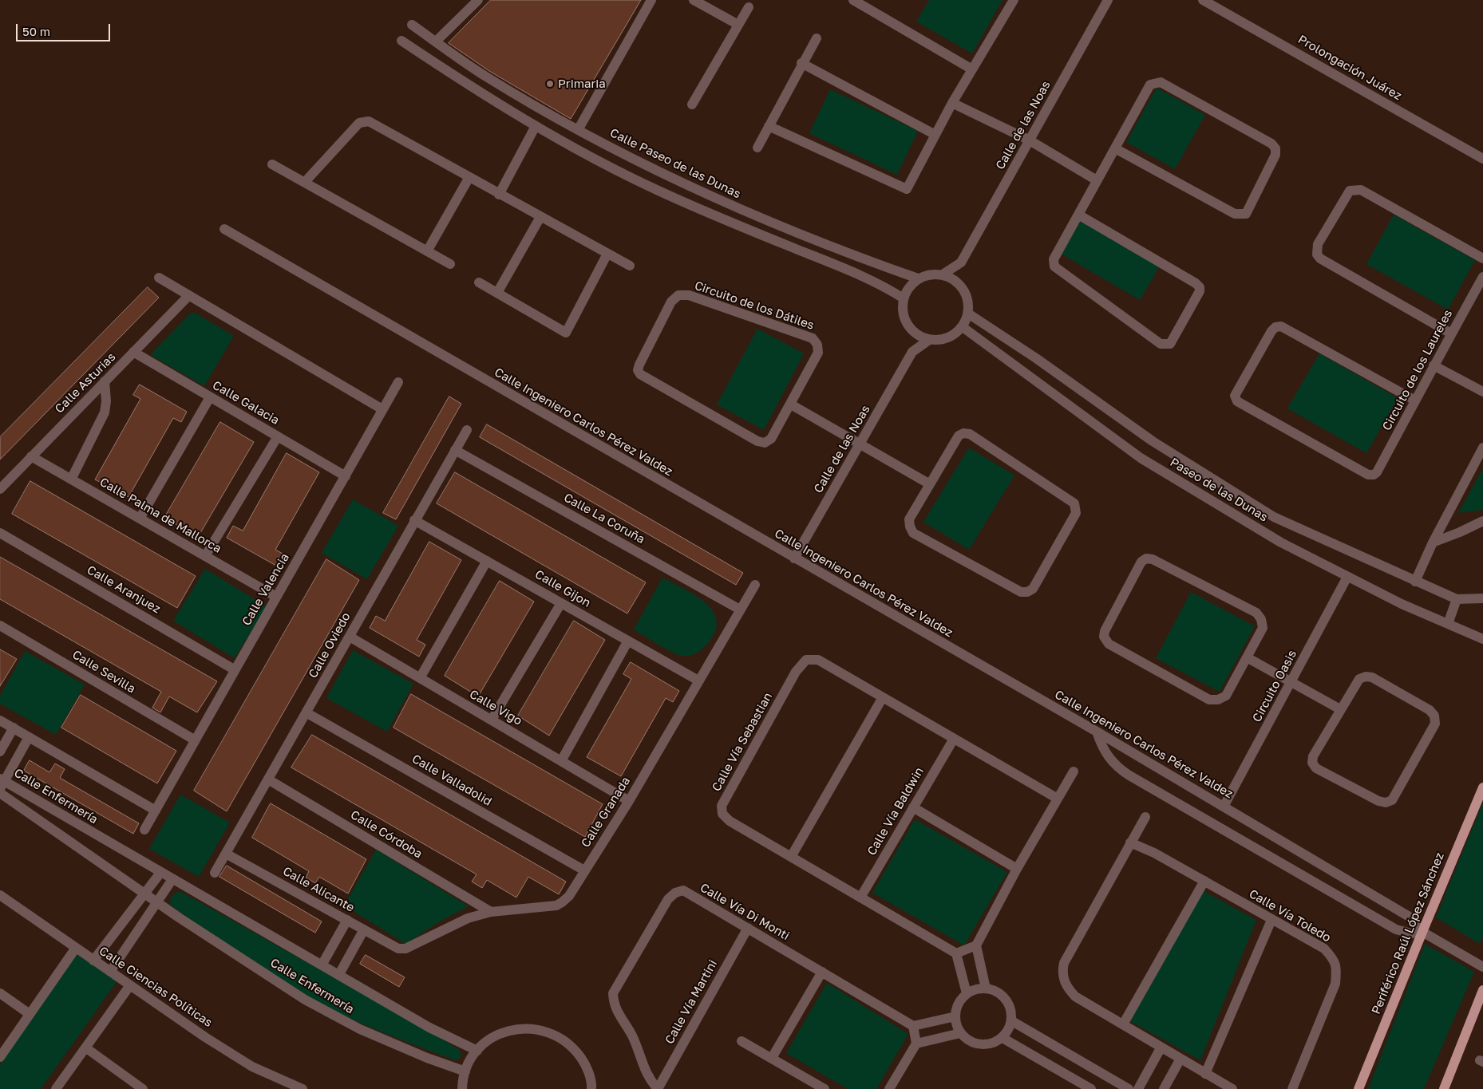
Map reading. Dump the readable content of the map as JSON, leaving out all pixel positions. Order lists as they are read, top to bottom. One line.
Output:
{"streets":{"main road":["Periférico Raúl López Sánchez"],"street":["Prolongación Juárez","Calle de las Noas","Calle Paseo de las Dunas","Circuito de los Dátiles","Circuito de los Laureles","Calle Asturias","Calle Galacia","Calle Ingeniero Carlos Pérez Valdez","Paseo de las Dunas","Calle Palma de Mallorca","Calle La Coruña","Calle Gijon","Calle Aranjuez","Calle Valencia","Calle Oviedo","Calle Sevilla","Circuito Oasis","Calle Vigo","Calle Vía Sebastian","Calle Valladolid","Calle Enfermería","Calle Vía Baldwin","Calle Granada","Calle Córdoba","Calle Alicante","Calle Vía Di Monti","Calle Vía Toledo","Calle Ciencias Políticas","Calle Vía Martini"]},"crossings":[["Calle de las Noas","Calle Paseo de las Dunas"],["Calle de las Noas","Calle Ingeniero Carlos Pérez Valdez"],["Calle de las Noas","Paseo de las Dunas"],["Calle Paseo de las Dunas","Paseo de las Dunas"],["Calle Asturias","Calle Galacia"],["Calle Asturias","Calle Palma de Mallorca"],["Calle Galacia","Calle Valencia"],["Calle Ingeniero Carlos Pérez Valdez","Circuito Oasis"],["Calle Ingeniero Carlos Pérez Valdez","Periférico Raúl López Sánchez"],["Paseo de las Dunas","Circuito Oasis"],["Calle Palma de Mallorca","Calle Valencia"],["Calle La Coruña","Calle Oviedo"],["Calle La Coruña","Calle Granada"],["Calle Gijon","Calle Oviedo"],["Calle Gijon","Calle Granada"],["Calle Aranjuez","Calle Valencia"],["Calle Valencia","Calle Sevilla"],["Calle Oviedo","Calle Vigo"],["Calle Oviedo","Calle Valladolid"],["Calle Oviedo","Calle Córdoba"],["Calle Oviedo","Calle Alicante"],["Calle Vigo","Calle Granada"],["Calle Vía Sebastian","Calle Vía Baldwin"],["Calle Valladolid","Calle Granada"],["Calle Granada","Calle Córdoba"],["Calle Granada","Calle Alicante"],["Calle Vía Di Monti","Calle Vía Martini"]],"places":["Primaria"],"scale_bar":"50 m"}
